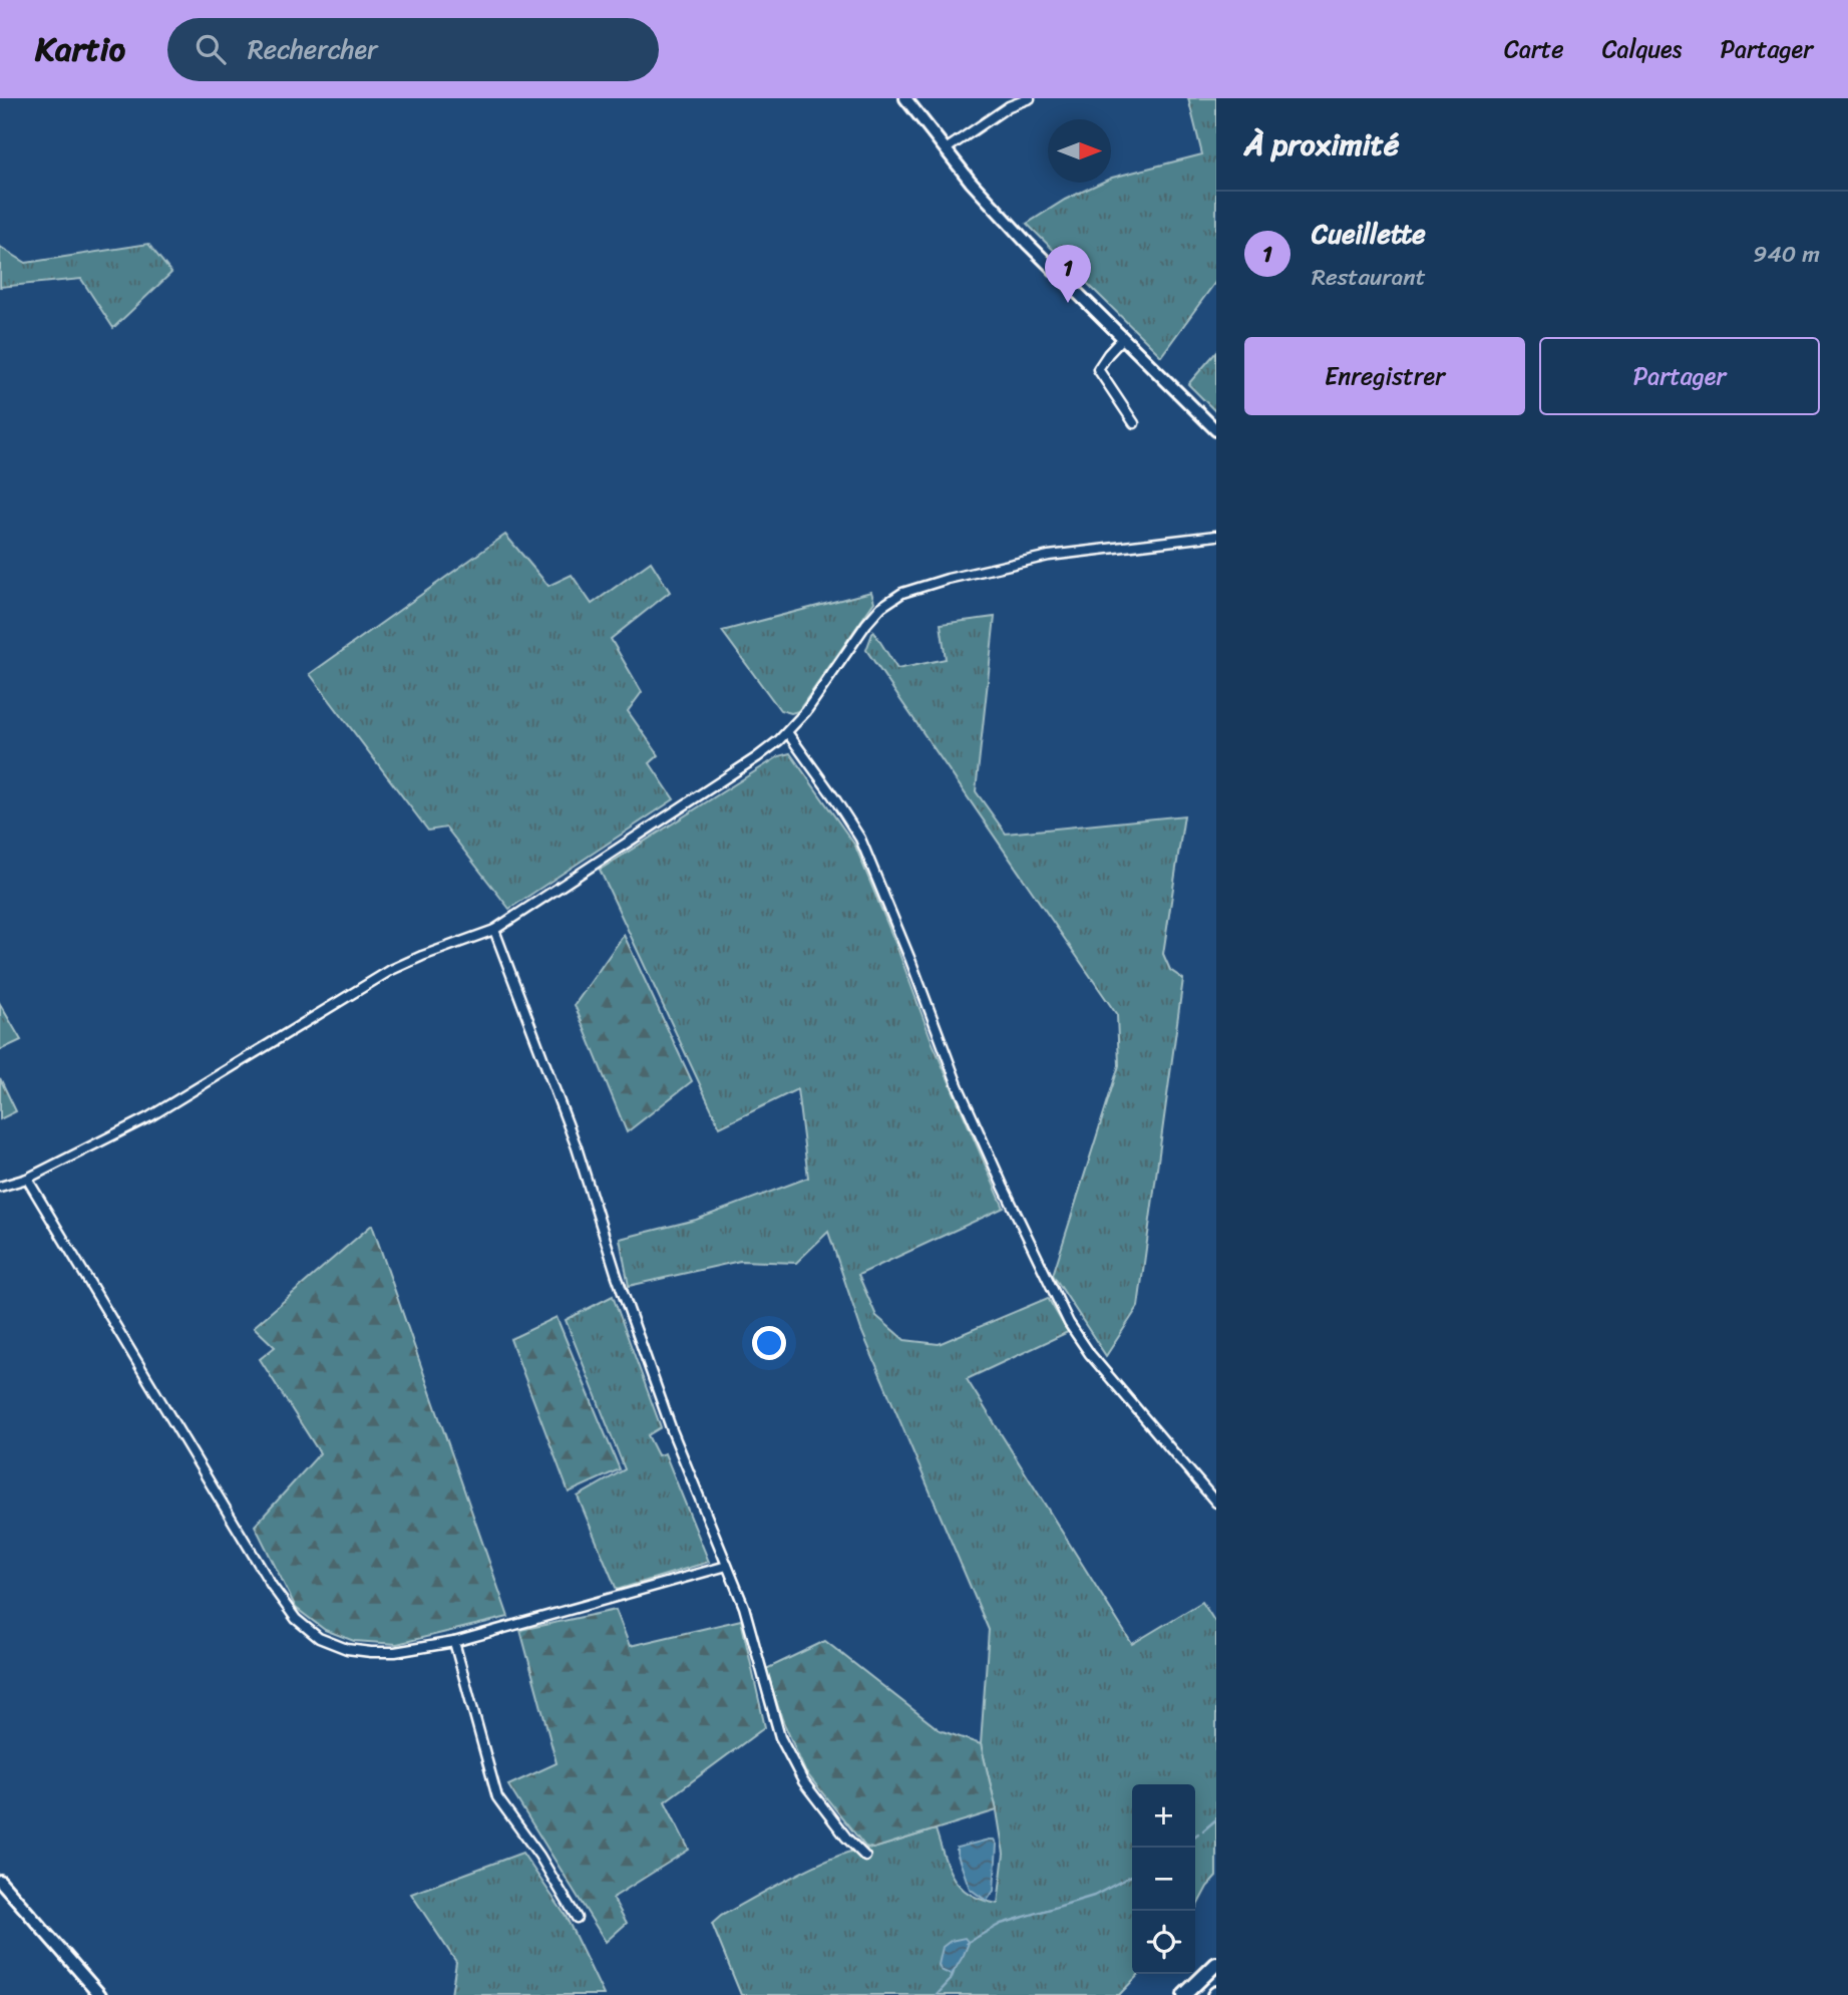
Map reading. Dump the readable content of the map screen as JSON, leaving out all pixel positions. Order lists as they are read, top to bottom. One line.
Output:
{"north":"right","page":{"header":"Kartio","search":"Rechercher","nav":["Carte","Calques","Partager"],"heading":"À proximité","list":[{"mark":"1","name":"Cueillette","note":"Restaurant","value":"940 m"}],"pins":"1","buttons":["Enregistrer","Partager"],"map_buttons":["+","−"]}}
